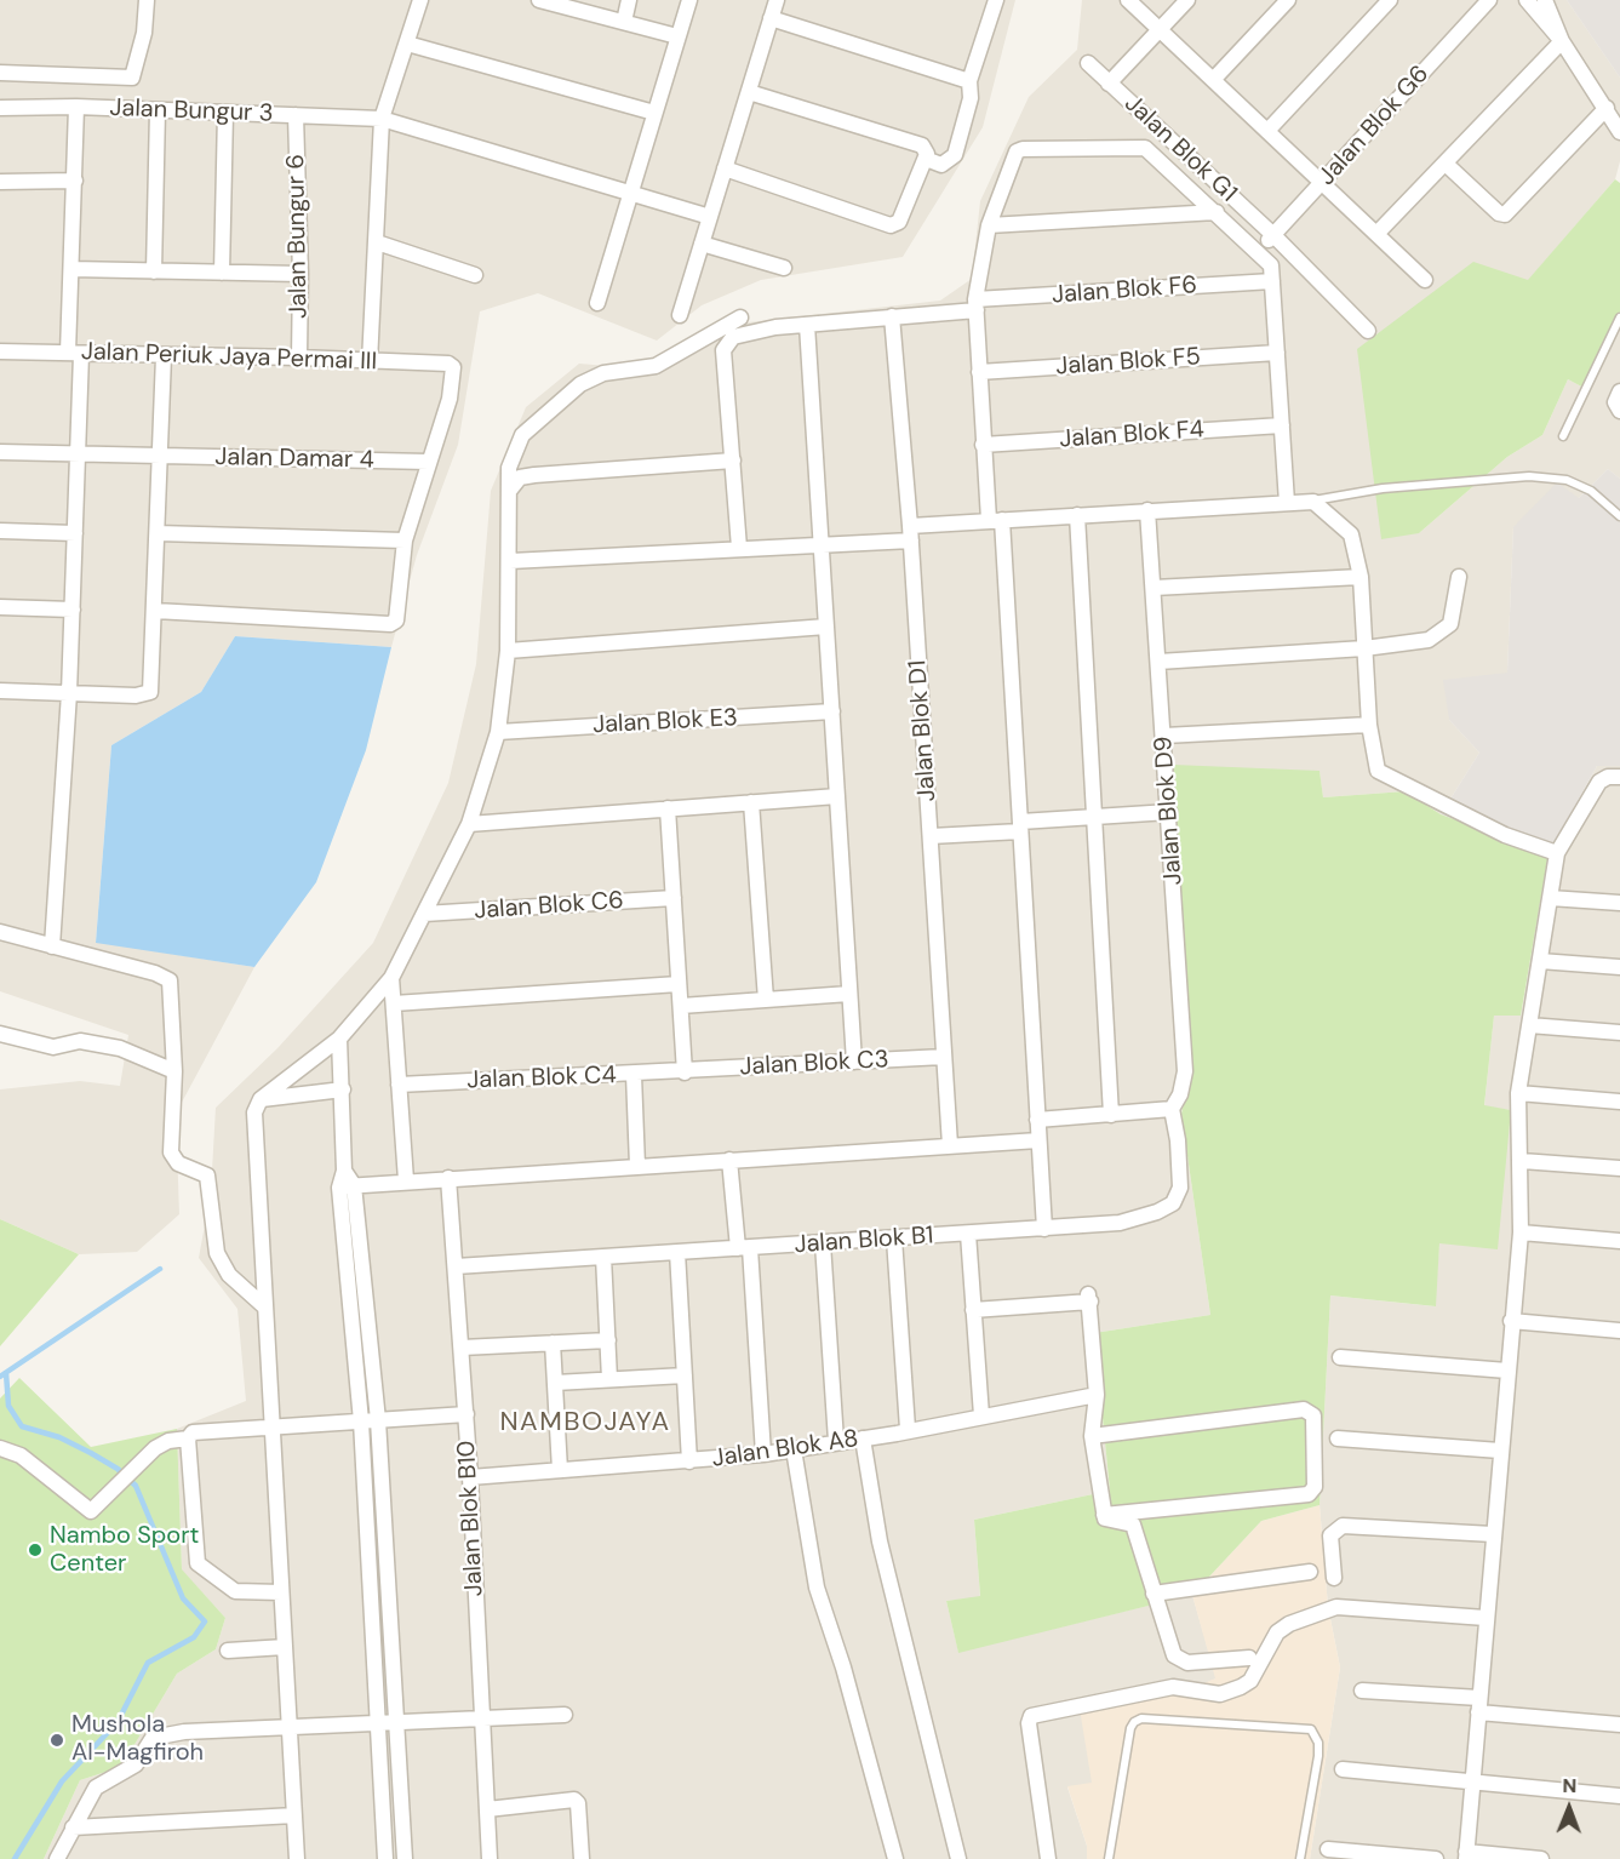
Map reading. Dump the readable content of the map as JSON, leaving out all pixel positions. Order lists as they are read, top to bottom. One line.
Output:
{"streets":{"street":["Jalan Bungur 3","Jalan Blok G6","Jalan Blok G1","Jalan Bungur 6","Jalan Blok F6","Jalan Periuk Jaya Permai III","Jalan Blok F5","Jalan Blok F4","Jalan Damar 4","Jalan Blok E3","Jalan Blok D1","Jalan Blok D9","Jalan Blok C6","Jalan Blok C3","Jalan Blok C4","Jalan Blok B1","Jalan Blok A8","Jalan Blok B10"]},"crossings":[["Jalan Bungur 3","Jalan Bungur 6"],["Jalan Blok G6","Jalan Blok G1"],["Jalan Bungur 6","Jalan Periuk Jaya Permai III"],["Jalan Blok F6","Jalan Blok D1"],["Jalan Periuk Jaya Permai III","Jalan Damar 4"],["Jalan Blok D1","Jalan Blok C3"],["Jalan Blok D9","Jalan Blok B1"],["Jalan Blok C3","Jalan Blok C4"],["Jalan Blok B1","Jalan Blok B10"],["Jalan Blok A8","Jalan Blok B10"]],"districts":["NAMBOJAYA"],"places":["Nambo Sport Center","Mushola Al-Magfiroh"],"north":"top"}
